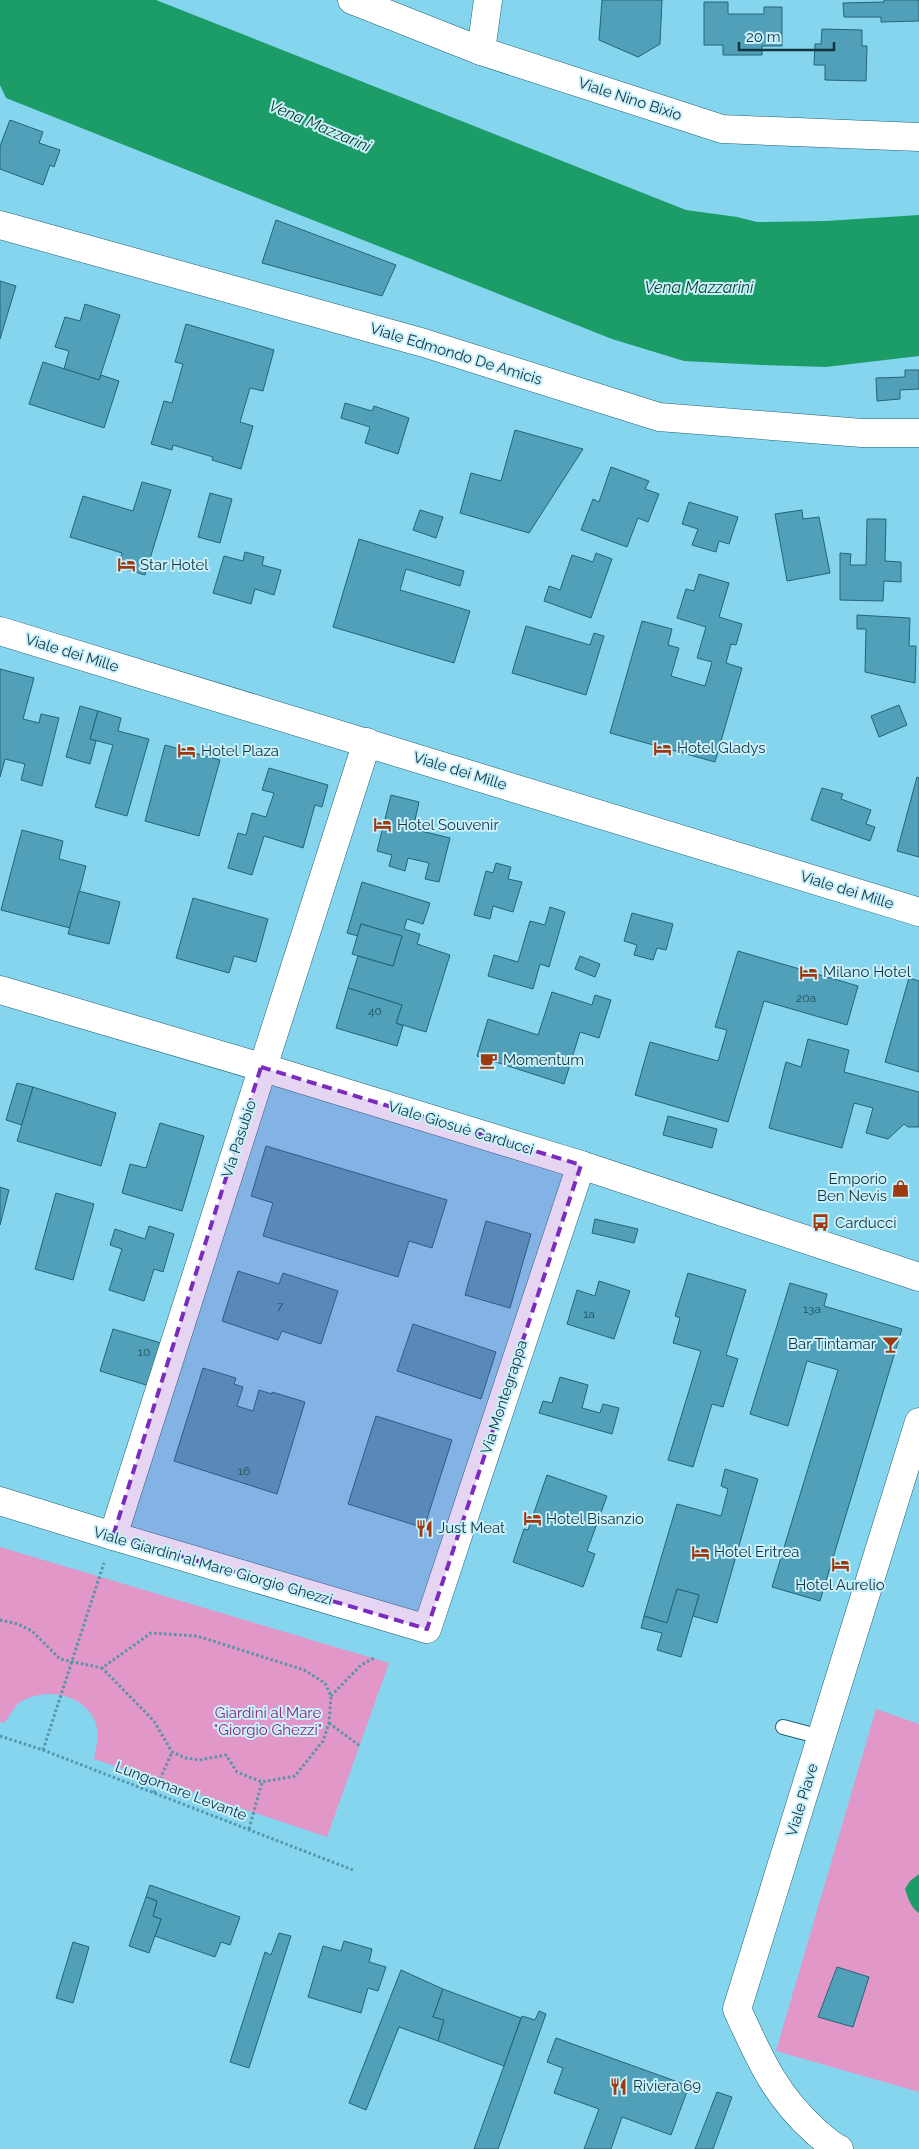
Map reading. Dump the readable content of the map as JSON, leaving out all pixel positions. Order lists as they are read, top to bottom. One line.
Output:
{"streets":{"street":["Viale Nino Bixio","Viale Edmondo De Amicis","Viale dei Mille","Viale Giosuè Carducci","Via Pasubio","Via Montegrappa","Viale Giardini al Mare Giorgio Ghezzi","Viale Piave"],"path":["Lungomare Levante"]},"crossings":[["Viale dei Mille","Via Pasubio"],["Viale Giosuè Carducci","Via Pasubio"],["Viale Giosuè Carducci","Via Montegrappa"],["Via Pasubio","Viale Giardini al Mare Giorgio Ghezzi"],["Via Montegrappa","Viale Giardini al Mare Giorgio Ghezzi"]],"water":["Vena Mazzarini"],"parks":["Giardini al Mare \"Giorgio Ghezzi\""],"places":{"hotel":["Star Hotel","Hotel Gladys","Hotel Plaza","Hotel Souvenir","Milano Hotel","Hotel Bisanzio","Hotel Eritrea","Hotel Aurelio"],"cafe":["Momentum"],"shop":["Emporio Ben Nevis"],"bus stop":["Carducci"],"bar":["Bar Tintamar"],"restaurant":["Just Meat","Riviera 69"]},"house_numbers":["20a","40","7","13a","1a","10","16"],"scale_bar":"20 m"}
